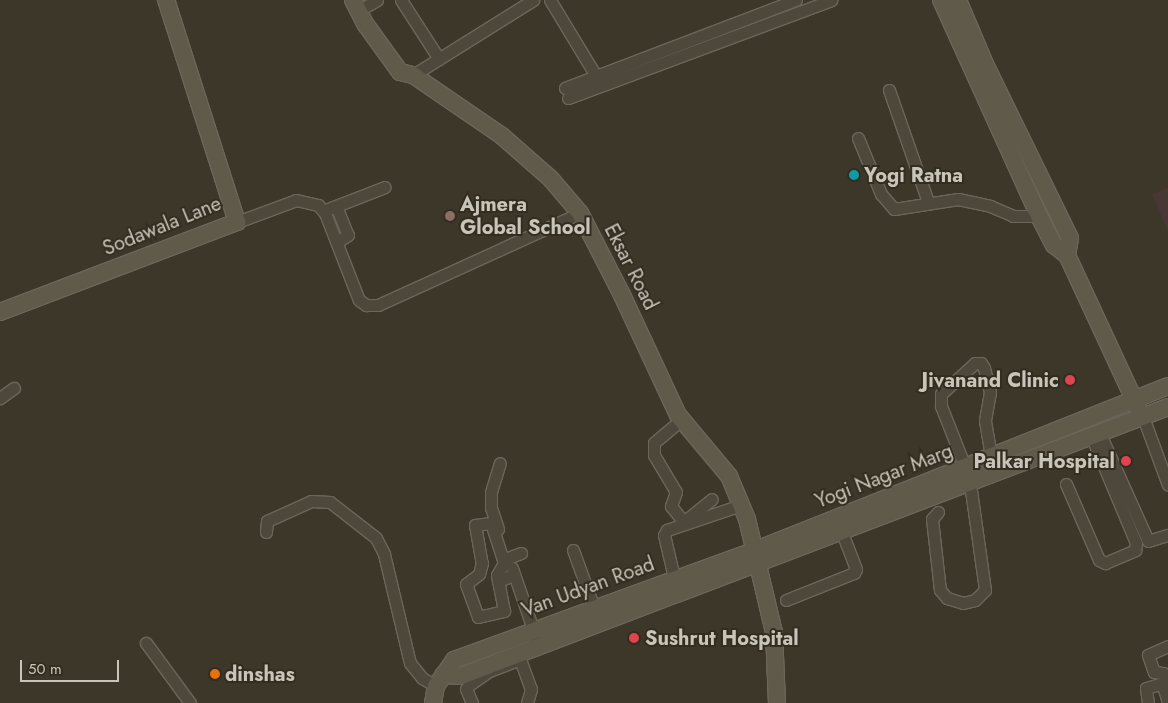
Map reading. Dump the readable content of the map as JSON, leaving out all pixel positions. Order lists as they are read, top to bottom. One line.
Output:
{"streets":{"street":["Sodawala Lane","Eksar Road","Yogi Nagar Marg","Van Udyan Road"]},"crossings":[["Eksar Road","Yogi Nagar Marg"],["Eksar Road","Van Udyan Road"],["Yogi Nagar Marg","Van Udyan Road"]],"places":["Yogi Ratna","Ajmera Global School","Jivanand Clinic","Palkar Hospital","Sushrut Hospital","dinshas"],"scale_bar":"50 m"}
